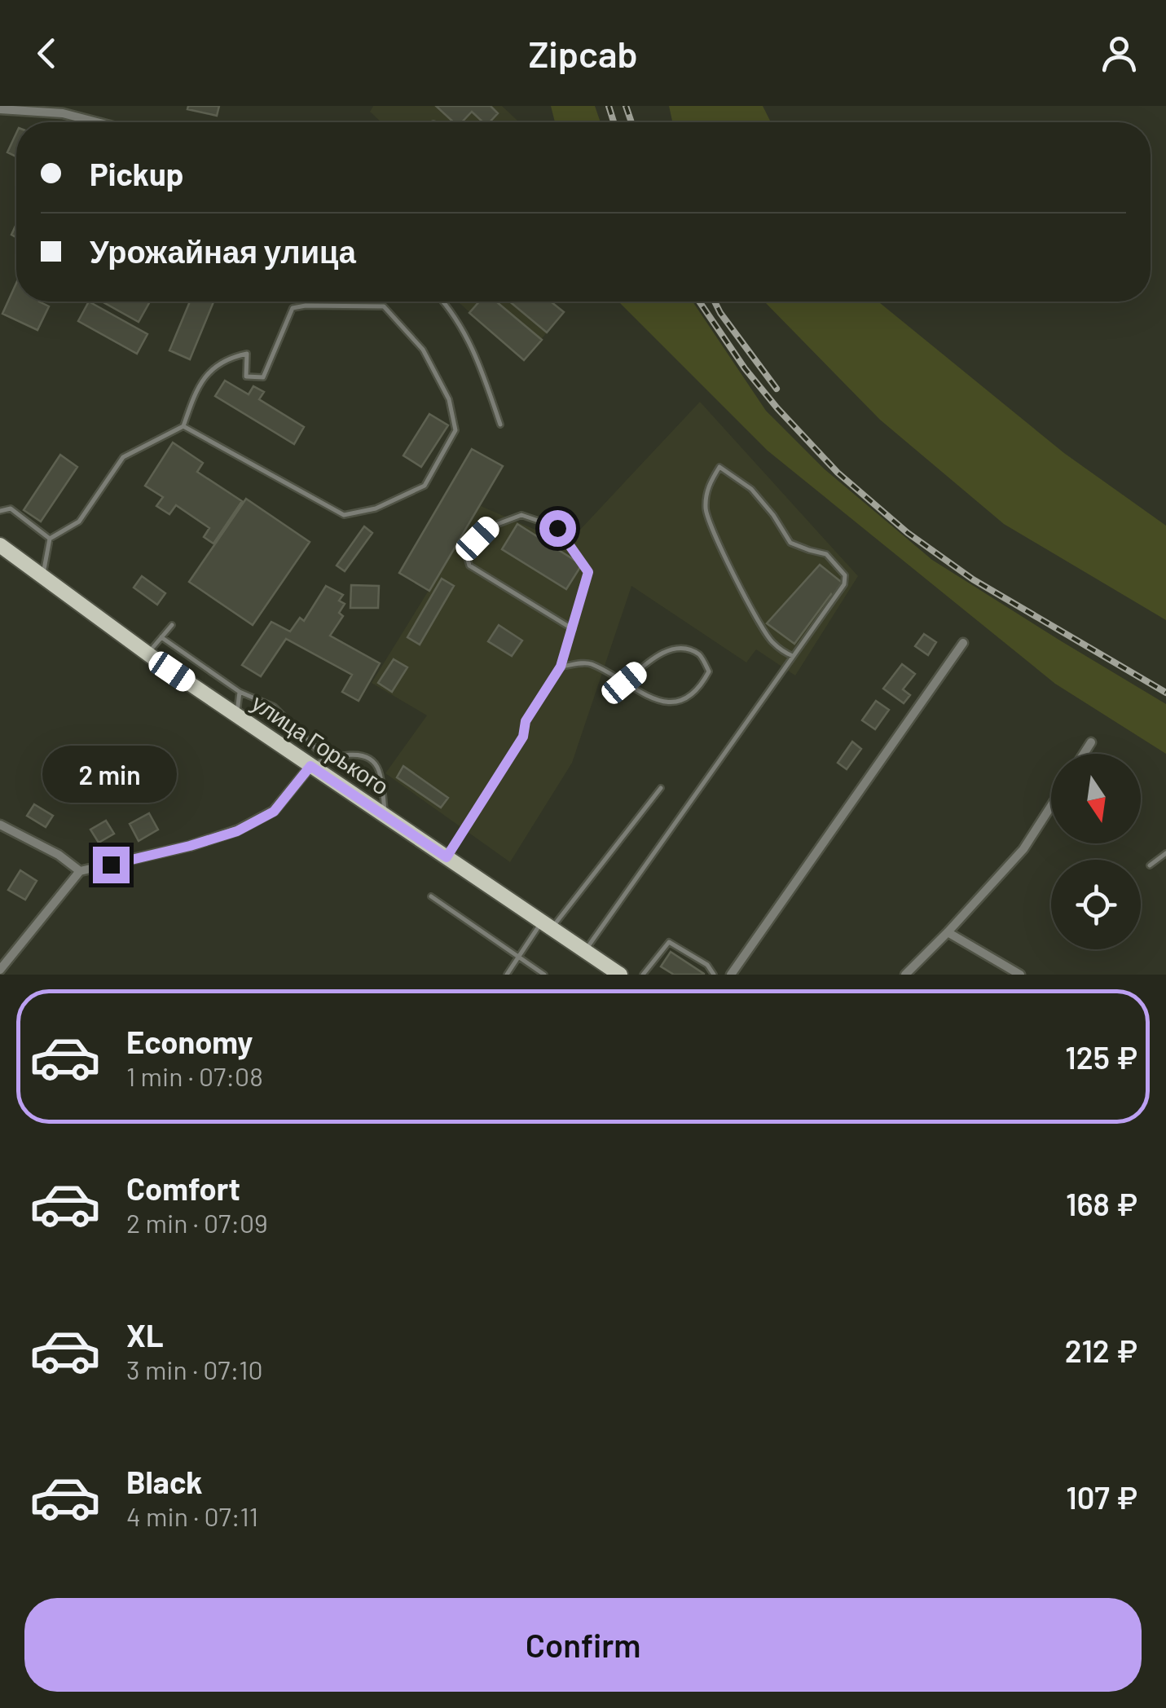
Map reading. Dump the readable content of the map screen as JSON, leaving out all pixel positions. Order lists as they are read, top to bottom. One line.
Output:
{"streets":{"main road":["улица Горького"]},"north":"bottom","page":{"header":"Zipcab","banner":["Pickup","Урожайная улица"],"bubble":"2 min","list":[{"name":"Economy","note":"1 min · 07:08","value":"125 ₽"},{"name":"Comfort","note":"2 min · 07:09","value":"168 ₽"},{"name":"XL","note":"3 min · 07:10","value":"212 ₽"},{"name":"Black","note":"4 min · 07:11","value":"107 ₽"}],"buttons":"Confirm"}}
